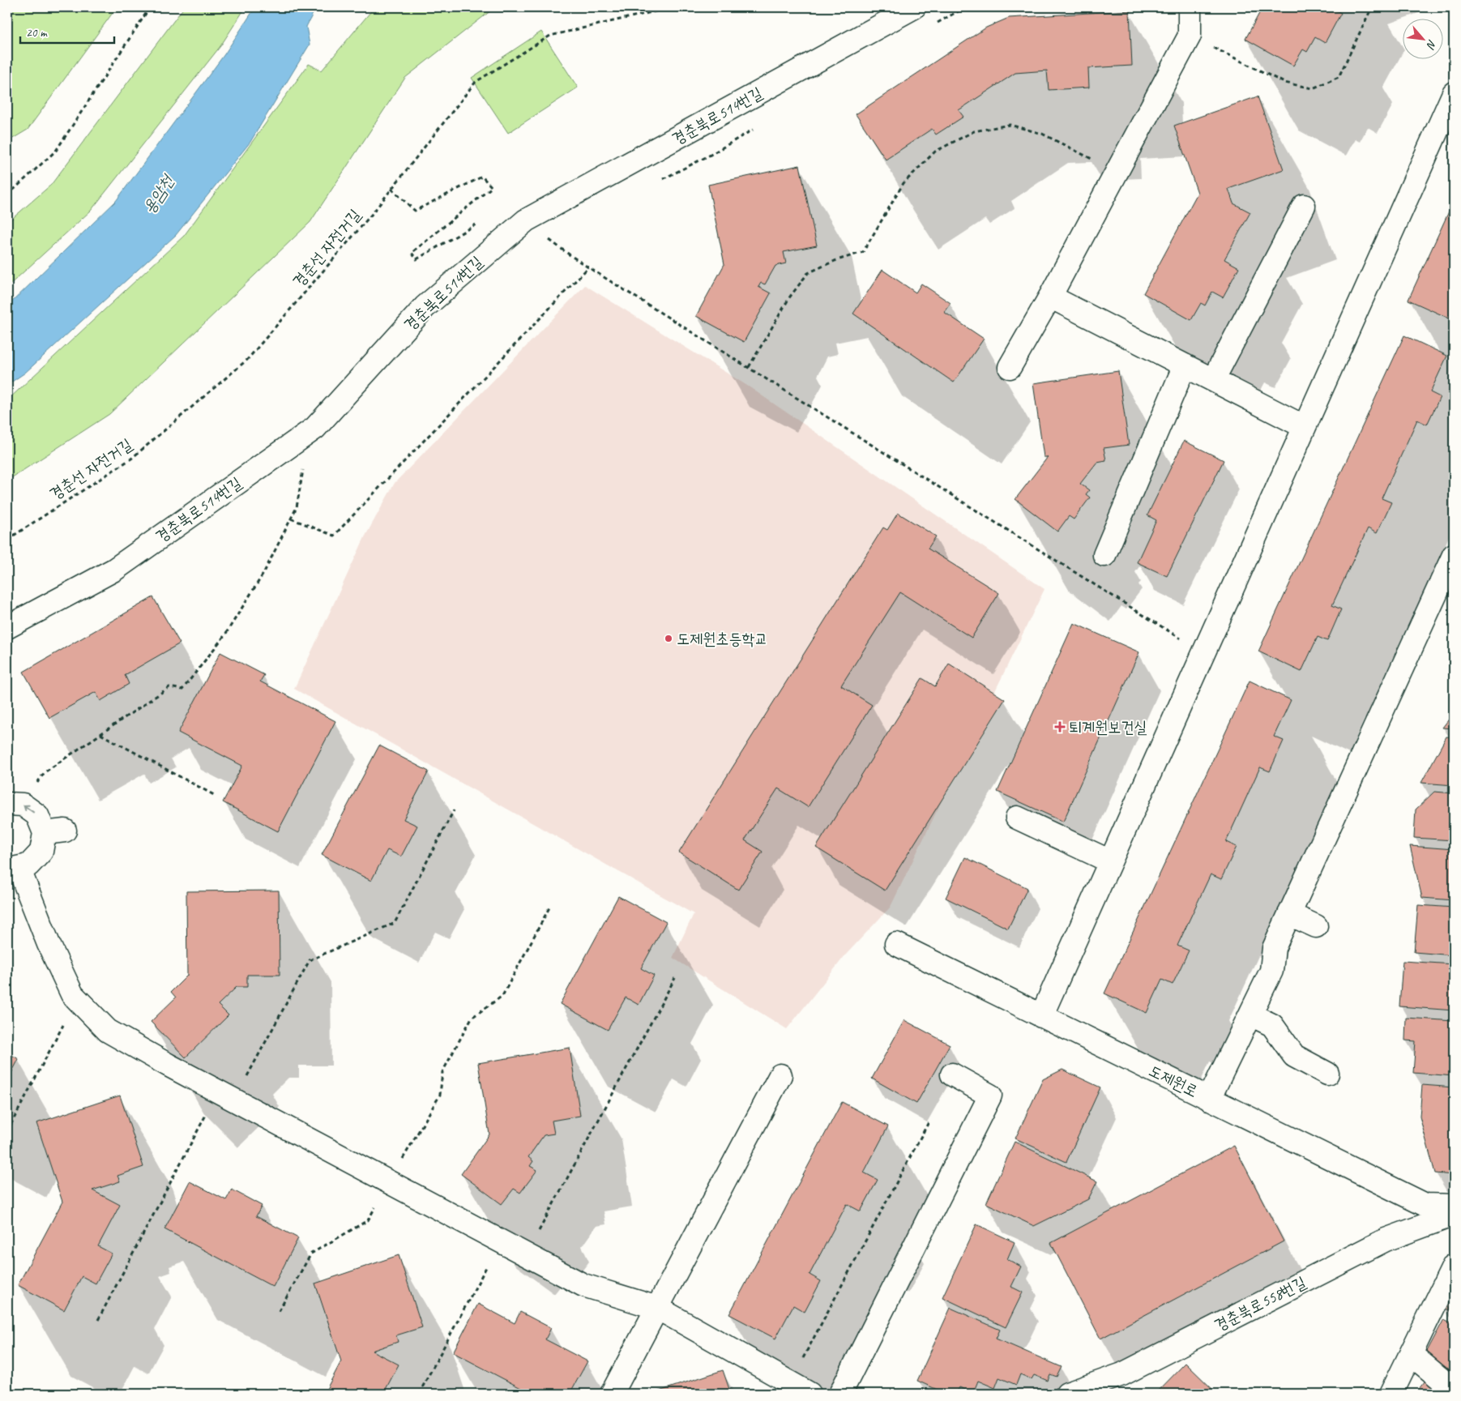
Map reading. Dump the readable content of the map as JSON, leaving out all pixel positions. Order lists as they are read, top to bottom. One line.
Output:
{"streets":{"street":["경춘북로514번길","도제원로","경춘북로558번길"],"path":["경춘선 자전거길"]},"water":["용암천"],"places":{"other":["도제원초등학교"],"health":["퇴계원보건실"]},"scale_bar":"20 m","north":"bottom right"}
